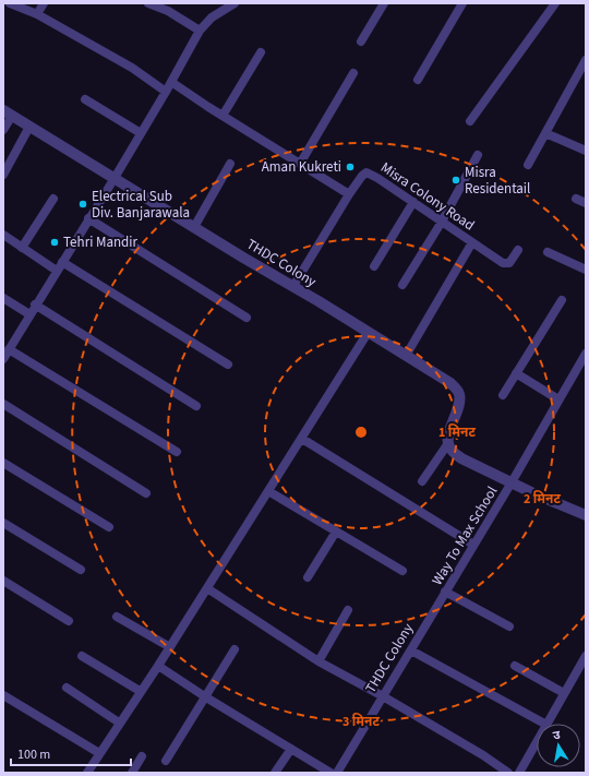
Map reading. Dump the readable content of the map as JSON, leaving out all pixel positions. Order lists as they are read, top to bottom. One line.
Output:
{"streets":{"street":["Misra Colony Road","THDC Colony","Way To Max School"]},"crossings":[["Misra Colony Road","THDC Colony"],["THDC Colony","Way To Max School"]],"places":["Aman Kukreti","Misra Residentail","Electrical Sub Div. Banjarawala","Tehri Mandir"],"scale_bar":"100 m","north":"top","rings":["1 मिनट","2 मिनट","3 मिनट"]}
